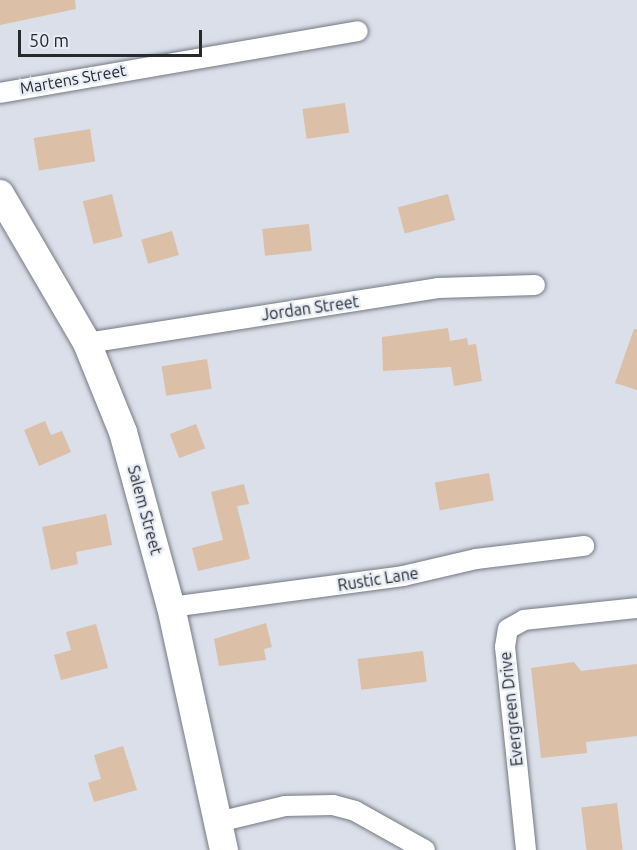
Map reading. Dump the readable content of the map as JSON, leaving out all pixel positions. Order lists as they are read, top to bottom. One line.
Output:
{"streets":{"street":["Martens Street","Jordan Street","Salem Street","Rustic Lane","Evergreen Drive"]},"crossings":[["Jordan Street","Salem Street"],["Salem Street","Rustic Lane"]],"scale_bar":"50 m"}
